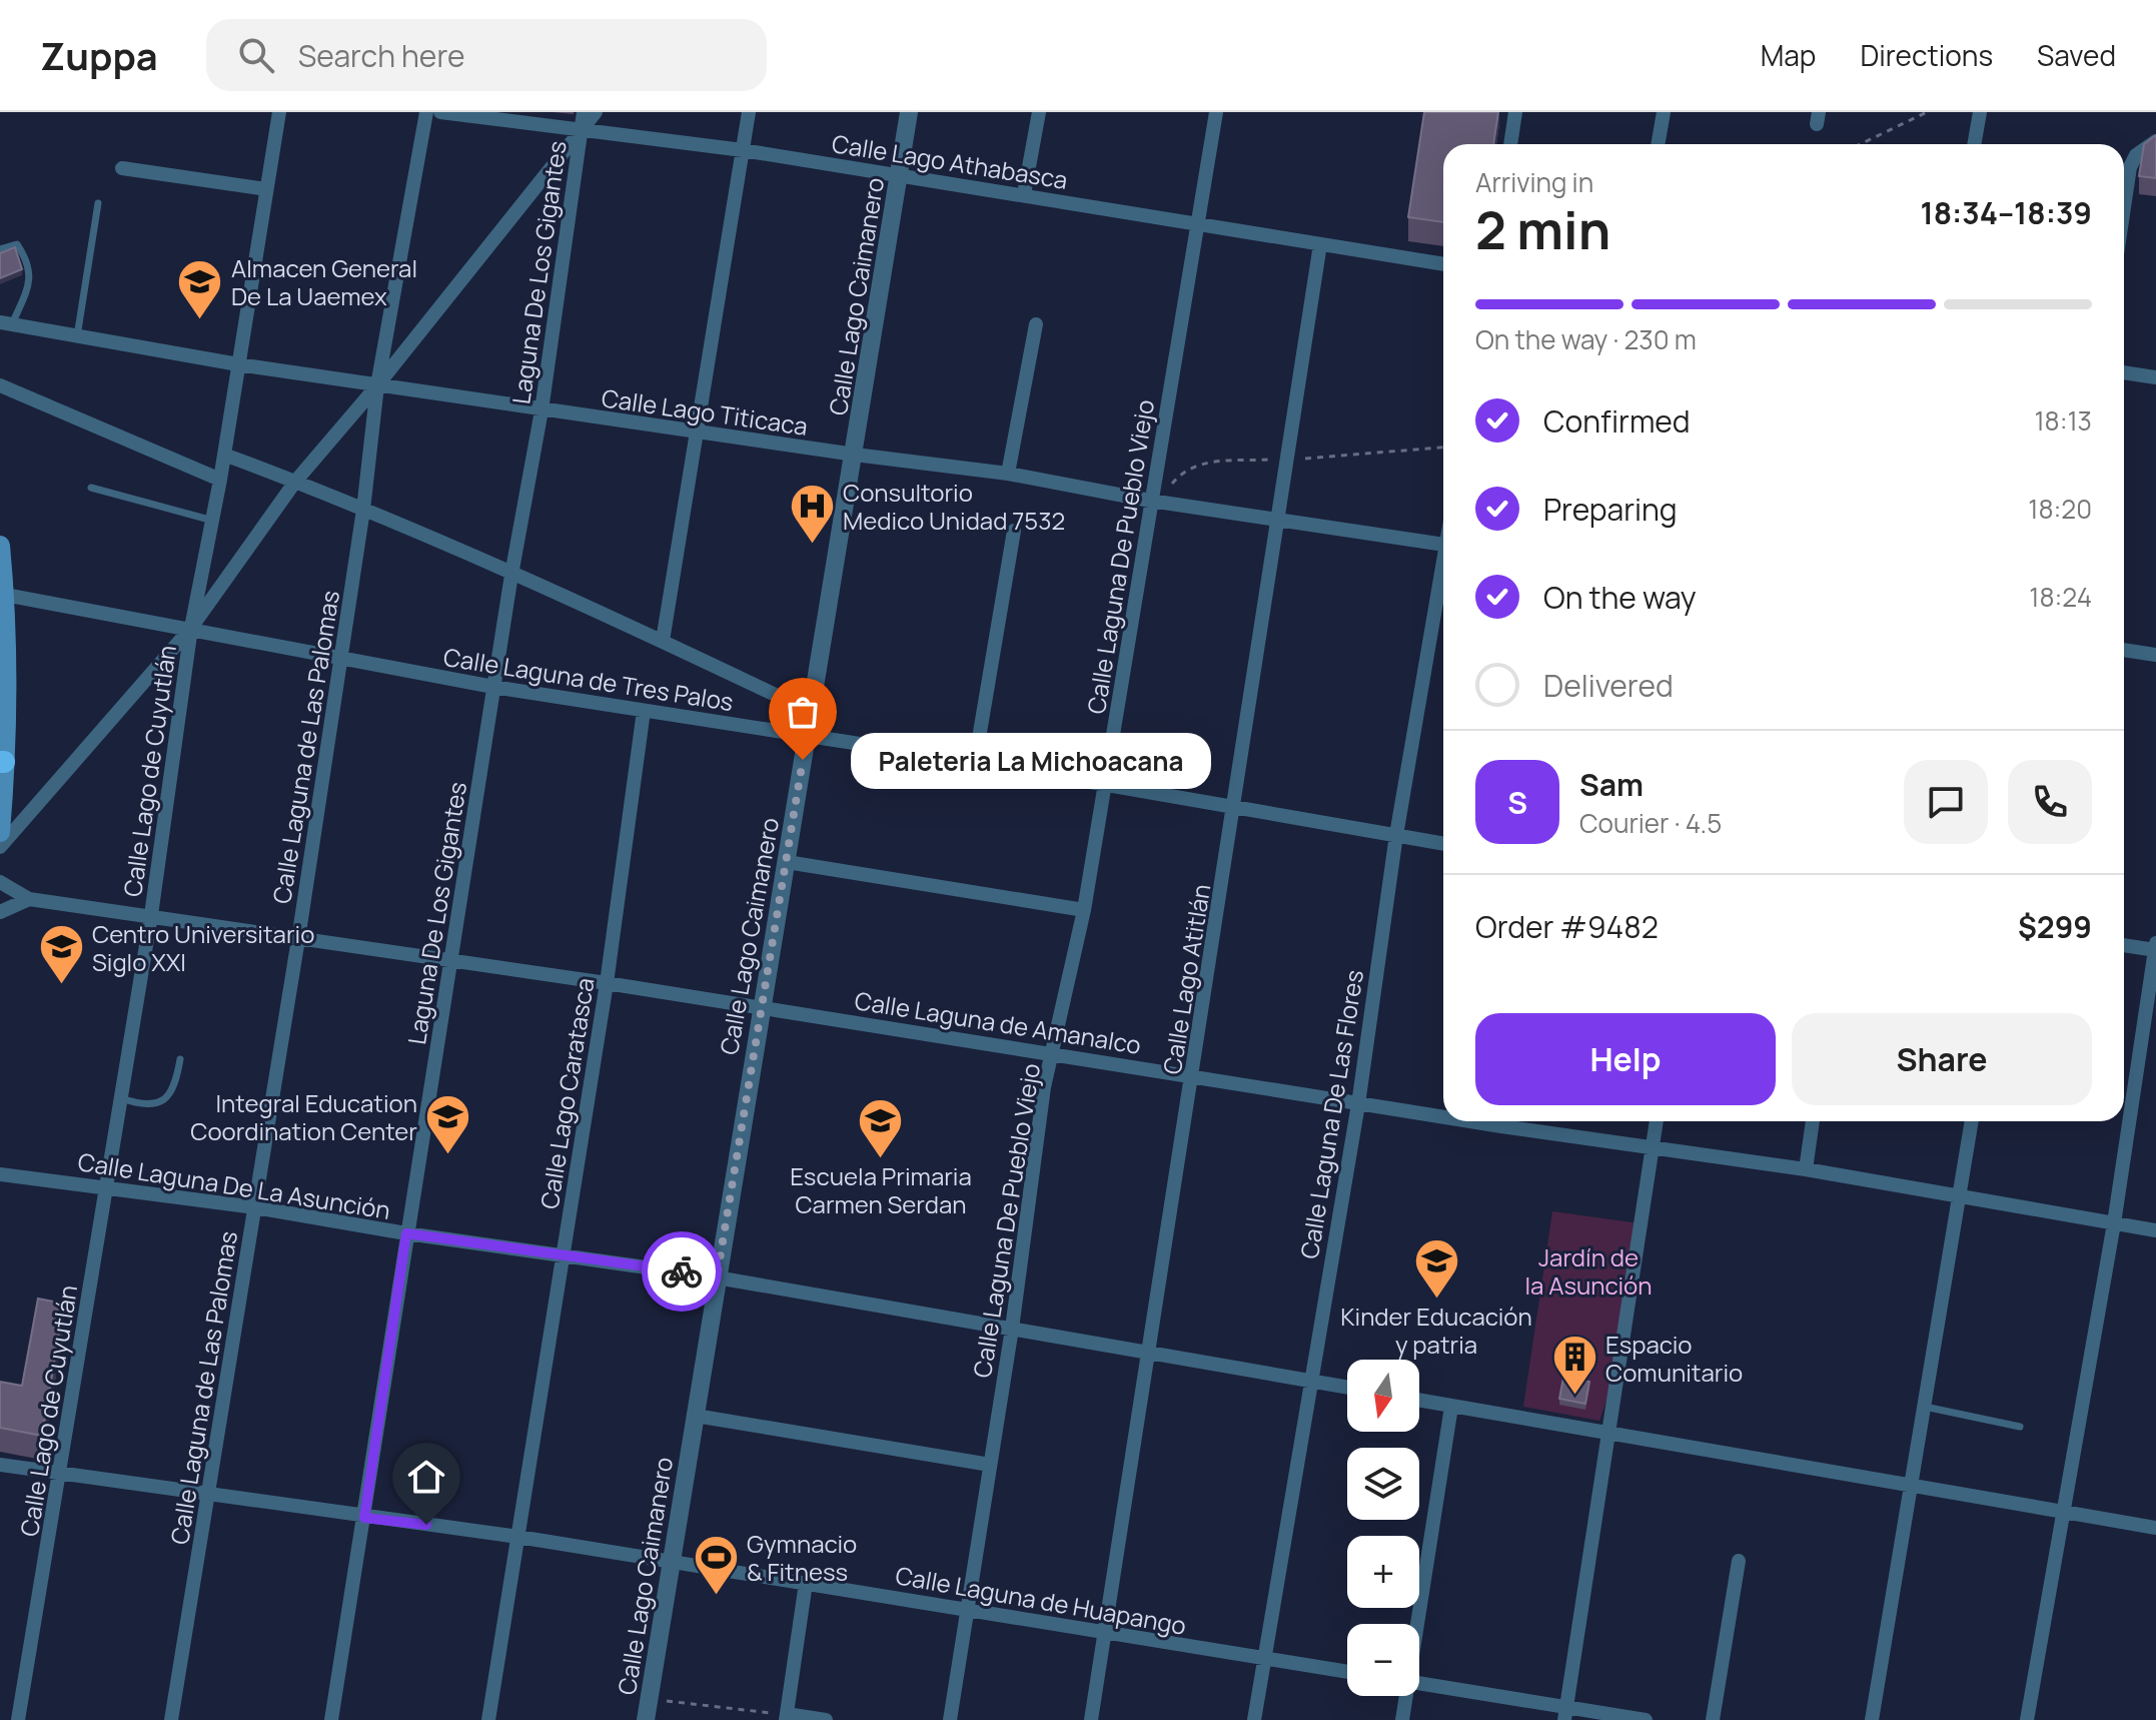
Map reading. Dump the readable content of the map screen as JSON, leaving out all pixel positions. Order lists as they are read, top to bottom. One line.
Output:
{"streets":{"street":["Calle Lago Athabasca","Laguna De Los Gigantes","Calle Lago Caimanero","Calle Lago Titicaca","Calle Laguna De Pueblo Viejo","Calle Laguna de Tres Palos","Calle Laguna de Las Palomas","Calle Lago de Cuyutlán","Calle Lago Atitlán","Calle Laguna de Amanalco","Calle Lago Caratasca","Calle Laguna De Las Flores","Calle Laguna De La Asunción","Calle Laguna de Huapango"]},"crossings":[["Calle Lago Athabasca","Laguna De Los Gigantes"],["Calle Lago Athabasca","Calle Lago Caimanero"],["Calle Lago Athabasca","Calle Laguna De Pueblo Viejo"],["Calle Lago Athabasca","Calle Lago Atitlán"],["Laguna De Los Gigantes","Calle Lago Titicaca"],["Laguna De Los Gigantes","Calle Laguna de Tres Palos"],["Laguna De Los Gigantes","Calle Laguna de Amanalco"],["Laguna De Los Gigantes","Calle Laguna De La Asunción"],["Laguna De Los Gigantes","Calle Laguna de Huapango"],["Calle Lago Caimanero","Calle Lago Titicaca"],["Calle Lago Caimanero","Calle Laguna de Tres Palos"],["Calle Lago Caimanero","Calle Laguna de Amanalco"],["Calle Lago Caimanero","Calle Laguna De La Asunción"],["Calle Lago Caimanero","Calle Laguna de Huapango"],["Calle Lago Titicaca","Calle Laguna De Pueblo Viejo"],["Calle Lago Titicaca","Calle Laguna de Las Palomas"],["Calle Lago Titicaca","Calle Lago de Cuyutlán"],["Calle Lago Titicaca","Calle Lago Atitlán"],["Calle Laguna De Pueblo Viejo","Calle Laguna de Tres Palos"],["Calle Laguna De Pueblo Viejo","Calle Laguna de Amanalco"],["Calle Laguna De Pueblo Viejo","Calle Laguna De La Asunción"],["Calle Laguna De Pueblo Viejo","Calle Laguna de Huapango"],["Calle Laguna de Tres Palos","Calle Laguna de Las Palomas"],["Calle Laguna de Tres Palos","Calle Lago de Cuyutlán"],["Calle Laguna de Tres Palos","Calle Lago Atitlán"],["Calle Laguna de Tres Palos","Calle Lago Caratasca"],["Calle Laguna de Tres Palos","Calle Laguna De Las Flores"],["Calle Laguna de Las Palomas","Calle Laguna de Amanalco"],["Calle Laguna de Las Palomas","Calle Laguna De La Asunción"],["Calle Laguna de Las Palomas","Calle Laguna de Huapango"],["Calle Lago de Cuyutlán","Calle Laguna de Amanalco"],["Calle Lago de Cuyutlán","Calle Laguna De La Asunción"],["Calle Lago de Cuyutlán","Calle Laguna de Huapango"],["Calle Lago Atitlán","Calle Laguna de Amanalco"],["Calle Lago Atitlán","Calle Laguna De La Asunción"],["Calle Lago Atitlán","Calle Laguna de Huapango"],["Calle Laguna de Amanalco","Calle Lago Caratasca"],["Calle Laguna de Amanalco","Calle Laguna De Las Flores"],["Calle Lago Caratasca","Calle Laguna De La Asunción"],["Calle Lago Caratasca","Calle Laguna de Huapango"],["Calle Laguna De Las Flores","Calle Laguna De La Asunción"],["Calle Laguna De Las Flores","Calle Laguna de Huapango"]],"parks":["Jardín de la Asunción"],"places":{"school or university":["Almacen General De La Uaemex","Centro Universitario Siglo XXI","Integral Education Coordination Center","Escuela Primaria Carmen Serdan","Kinder Educación y patria"],"hospital":["Consultorio Medico Unidad 7532"],"other":["Paleteria La Michoacana"],"building":["Espacio Comunitario"],"sports":["Gymnacio & Fitness"]},"north":"bottom","page":{"header":"Zuppa","search":"Search here","nav":["Map","Directions","Saved"],"heading":["2 min","Arriving in","18:34–18:39"],"panel":["Sam","Courier · 4.5","Order #9482","$299"],"bar":"On the way · 230 m","list":[["Confirmed","18:13"],["Preparing","18:20"],["On the way","18:24"],"Delivered"],"bubble":"Paleteria La Michoacana","round":"S","buttons":["Help","Share"],"map_buttons":["+","−"]}}
